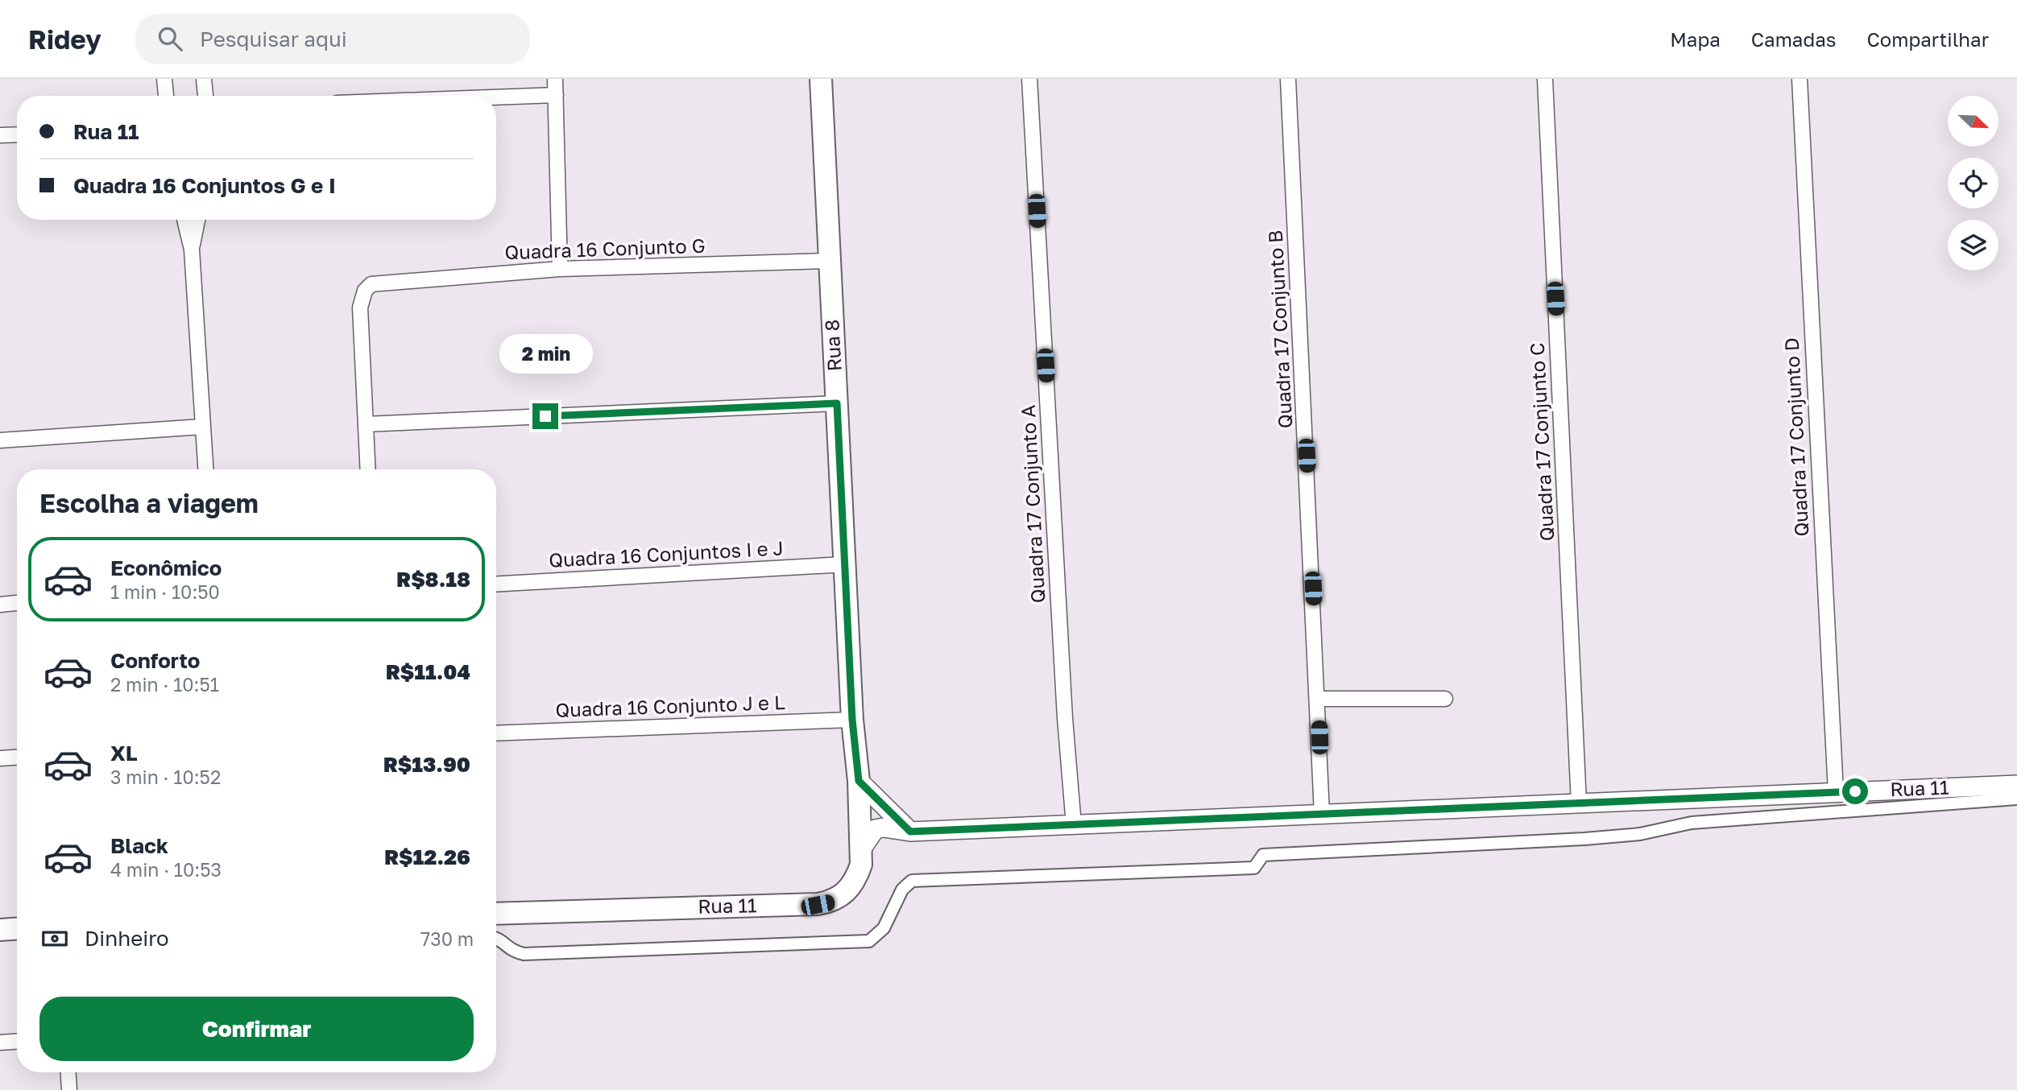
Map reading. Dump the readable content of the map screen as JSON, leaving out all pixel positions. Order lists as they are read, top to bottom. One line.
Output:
{"streets":{"main road":["Rua 8","Rua 11"],"street":["Quadra 16 Conjunto G","Quadra 17 Conjunto B","Quadra 17 Conjunto D","Quadra 17 Conjunto C","Quadra 17 Conjunto A","Quadra 16 Conjuntos I e J","Quadra 16 Conjunto J e L"]},"crossings":[["Quadra 16 Conjunto G","Rua 8"],["Quadra 17 Conjunto B","Rua 11"],["Rua 8","Quadra 16 Conjuntos I e J"],["Rua 8","Quadra 16 Conjunto J e L"],["Rua 8","Rua 11"],["Quadra 17 Conjunto D","Rua 11"],["Quadra 17 Conjunto C","Rua 11"],["Quadra 17 Conjunto A","Rua 11"]],"north":"bottom right","page":{"header":"Ridey","search":"Pesquisar aqui","nav":["Mapa","Camadas","Compartilhar"],"banner":["Rua 11","Quadra 16 Conjuntos G e I"],"bubble":"2 min","heading":"Escolha a viagem","list":[{"name":"Econômico","note":"1 min · 10:50","value":"R$8.18"},{"name":"Conforto","note":"2 min · 10:51","value":"R$11.04"},{"name":"XL","note":"3 min · 10:52","value":"R$13.90"},{"name":"Black","note":"4 min · 10:53","value":"R$12.26"}],"pay":["Dinheiro","730 m"],"buttons":"Confirmar"}}
